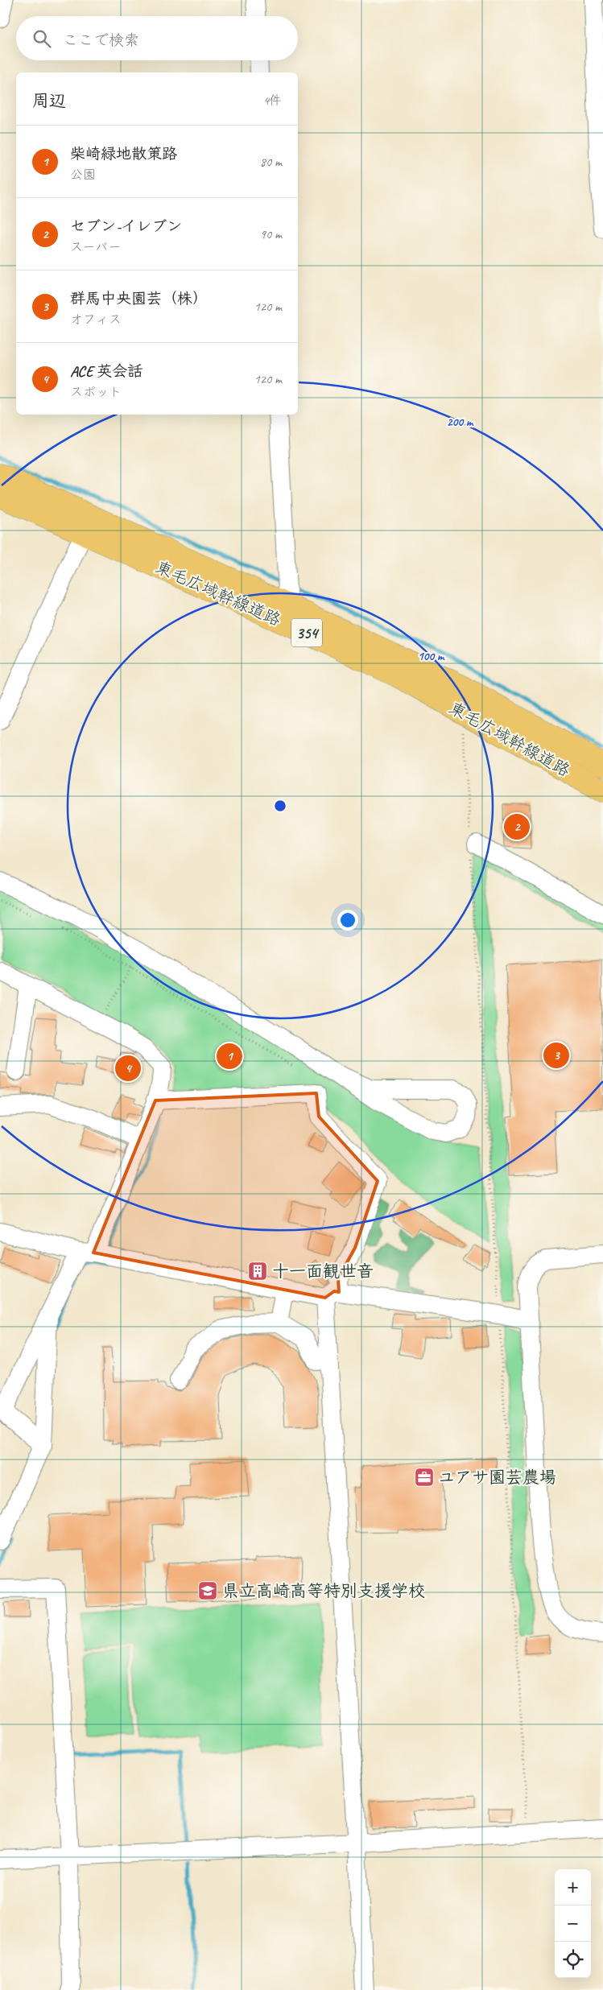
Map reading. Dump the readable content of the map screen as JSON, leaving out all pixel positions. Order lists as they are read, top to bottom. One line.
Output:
{"streets":{"highway":["東毛広域幹線道路","354"]},"places":{"building":["十一面観世音"],"office":["ユアサ園芸農場"],"school or university":["県立高崎高等特別支援学校"]},"page":{"search":"ここで検索","heading":["周辺","4件"],"list":[{"mark":"1","name":"柴崎緑地散策路","note":"公園","value":"80 m"},{"mark":"2","name":"セブン-イレブン","note":"スーパー","value":"90 m"},{"mark":"3","name":"群馬中央園芸（株）","note":"オフィス","value":"120 m"},{"mark":"4","name":"ACE 英会話","note":"スポット","value":"120 m"}],"pins":["2","3","1","4"],"map_buttons":["+","−"]},"rings":["200 m","100 m"]}
